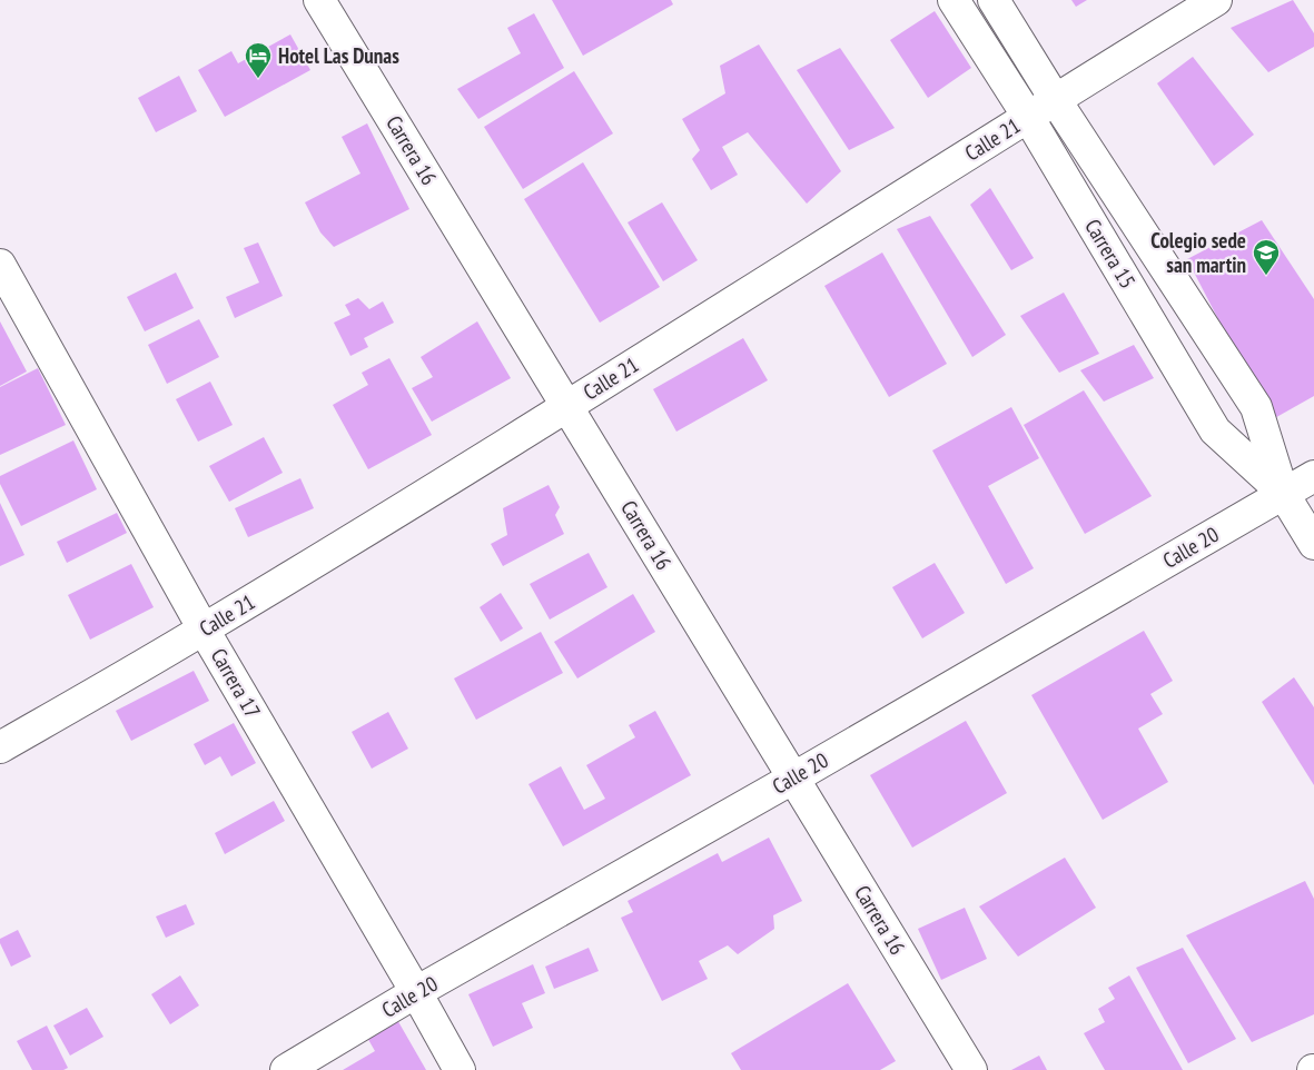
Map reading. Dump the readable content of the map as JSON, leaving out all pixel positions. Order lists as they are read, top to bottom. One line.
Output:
{"streets":{"street":["Calle 21","Carrera 16","Carrera 15","Calle 20","Carrera 17"]},"crossings":[["Calle 21","Carrera 16"],["Calle 21","Carrera 15"],["Calle 21","Carrera 17"],["Carrera 16","Calle 20"],["Carrera 15","Calle 20"],["Calle 20","Carrera 17"]],"places":{"hotel":["Hotel Las Dunas"],"school or university":["Colegio sede san martin"]}}
